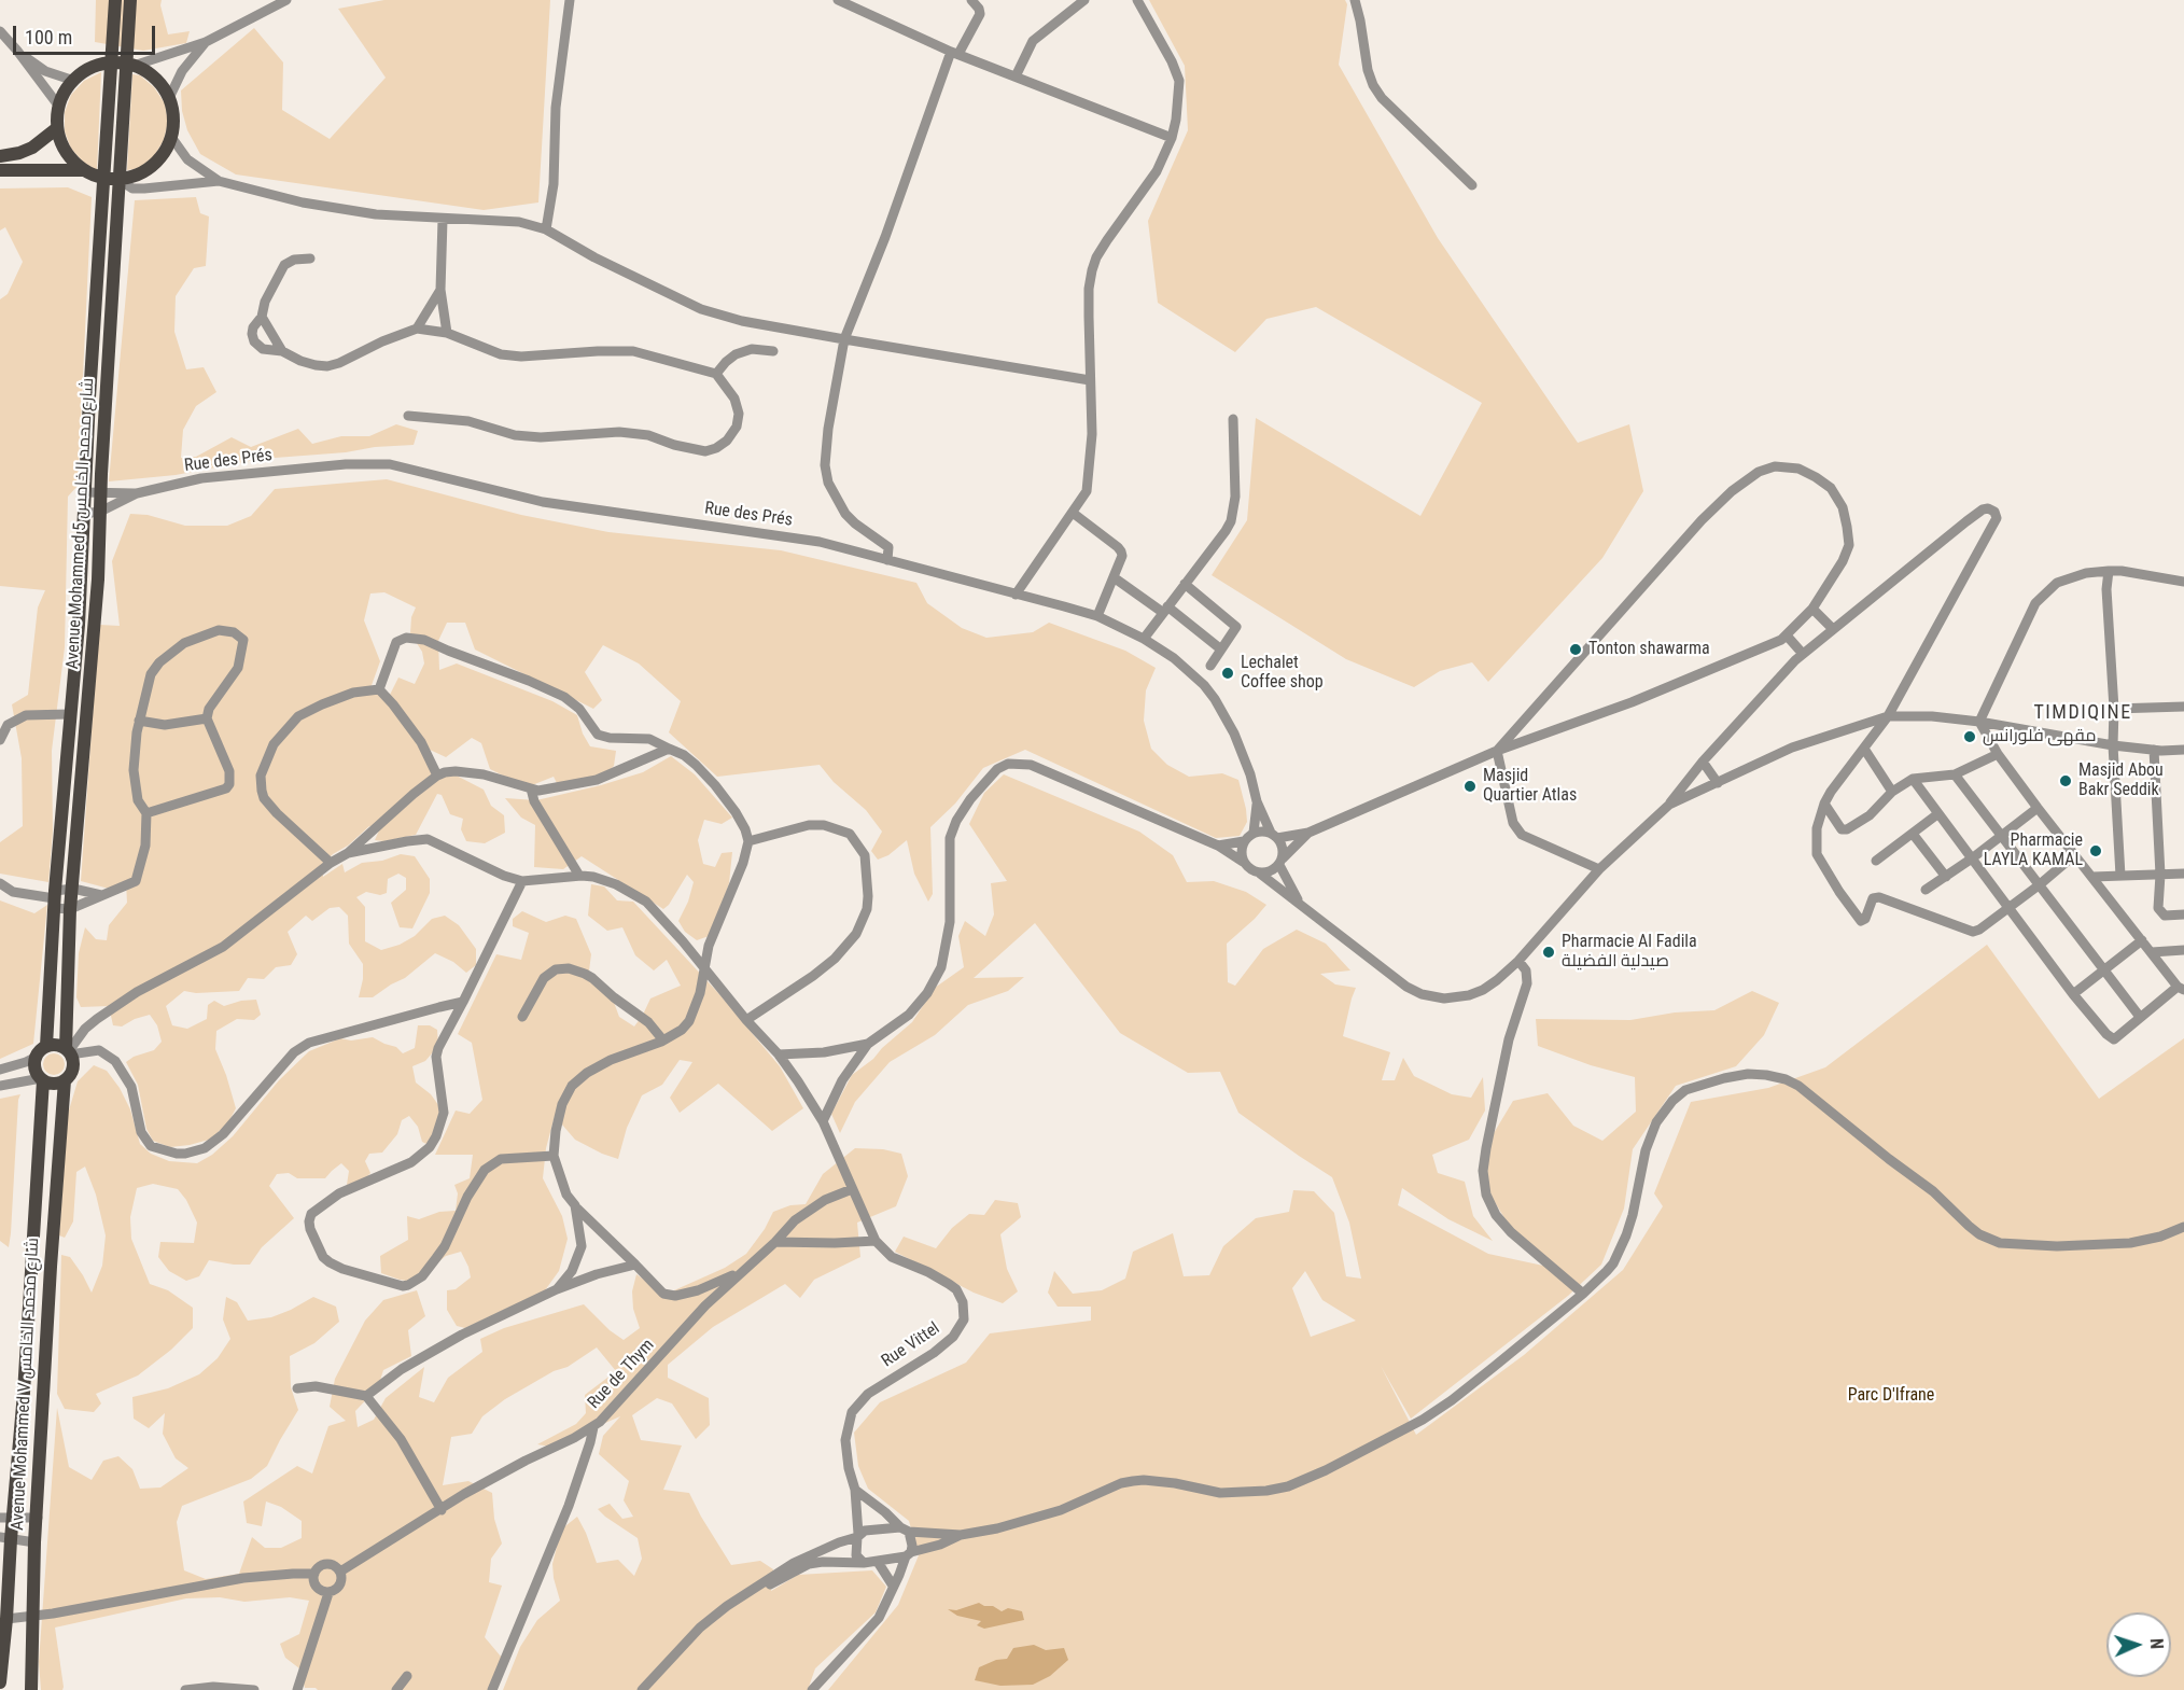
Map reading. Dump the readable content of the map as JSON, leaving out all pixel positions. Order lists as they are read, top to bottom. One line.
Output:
{"streets":{"main road":["Avenue Mohammed 5 شارع محمد الخامس","Avenue Mohammed V شارع محمد الخامس"],"street":["Rue des Prés","Rue Vittel","Rue de Thym"]},"crossings":[["Rue des Prés","Avenue Mohammed 5 شارع محمد الخامس"],["Avenue Mohammed 5 شارع محمد الخامس","Avenue Mohammed V شارع محمد الخامس"],["Rue Vittel","Rue de Thym"]],"districts":["TIMDIQINE"],"parks":["Parc D'Ifrane"],"places":["Tonton shawarma","Lechalet Coffee shop","مقهى فلورانس","Masjid Abou Bakr Seddik","Masjid Quartier Atlas","Pharmacie LAYLA KAMAL","Pharmacie Al Fadila صيدلية الفضيلة"],"scale_bar":"100 m","north":"right"}
